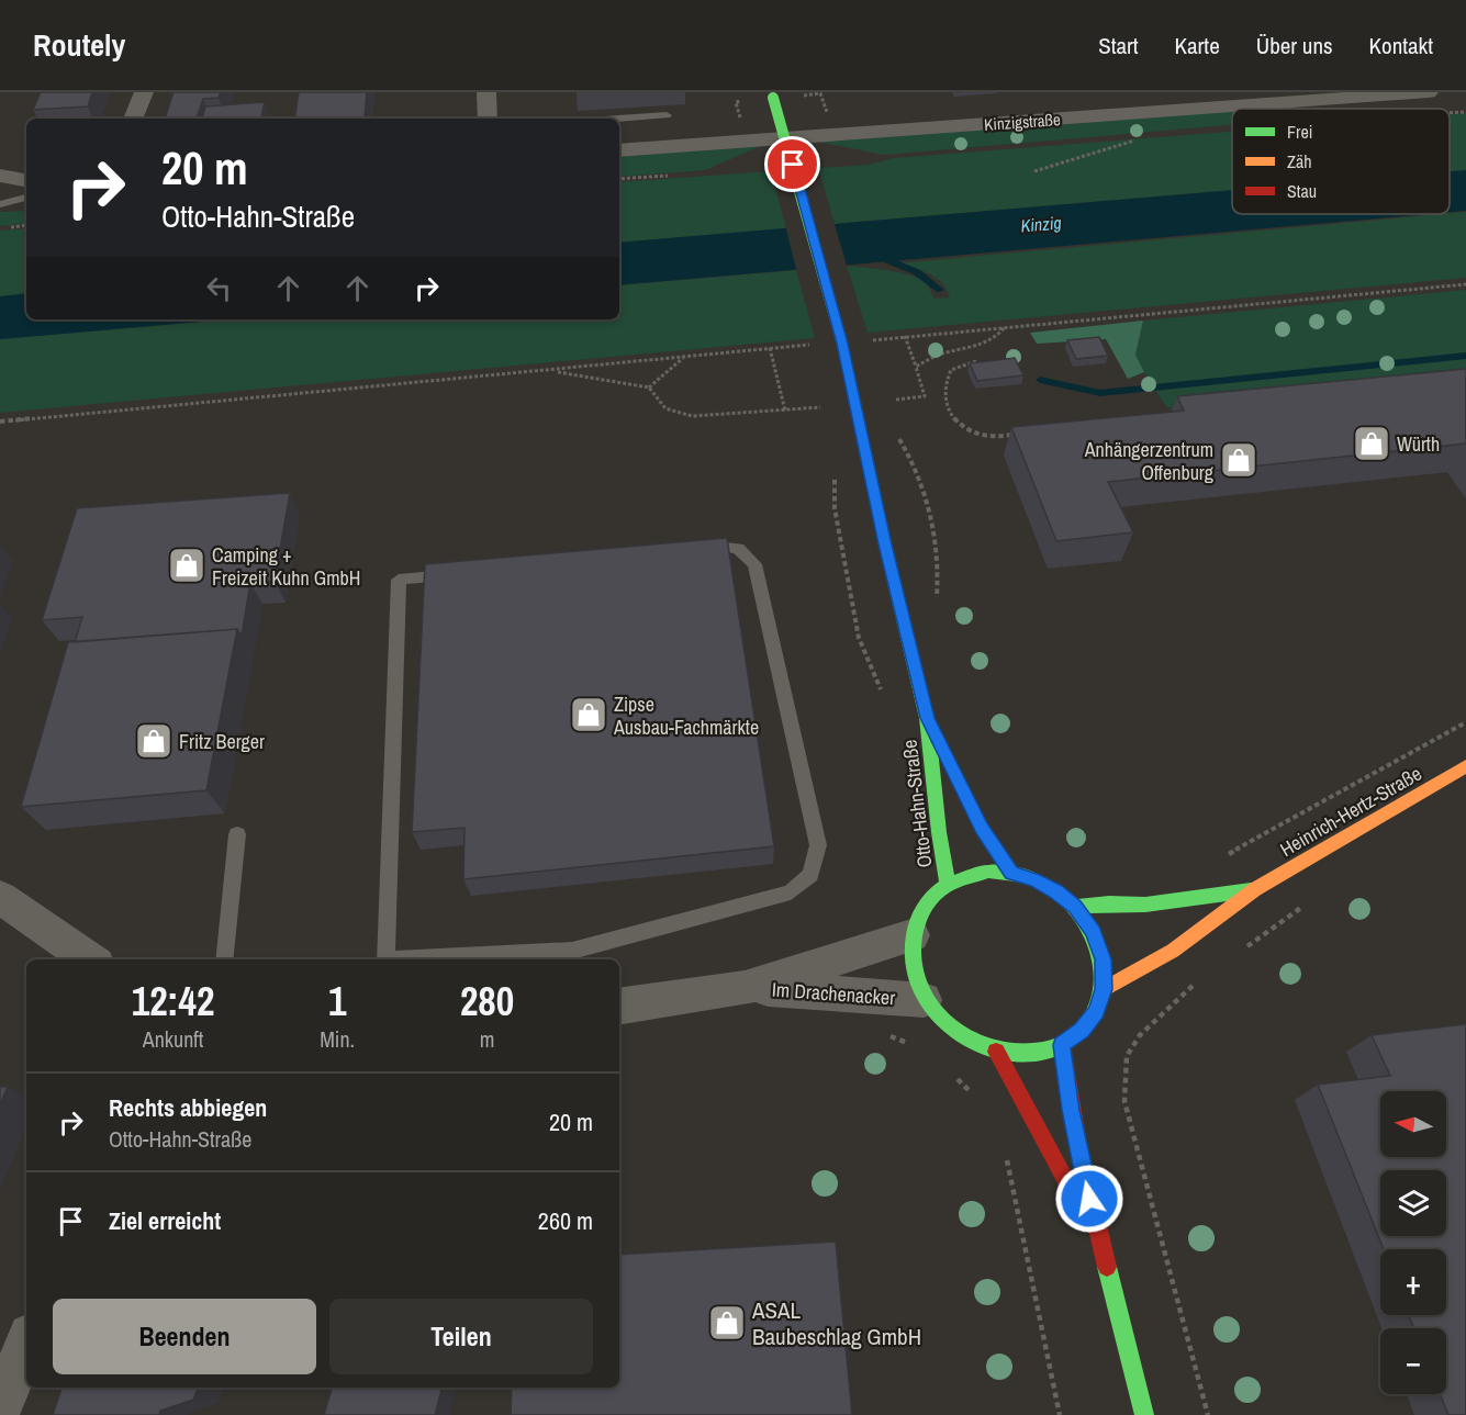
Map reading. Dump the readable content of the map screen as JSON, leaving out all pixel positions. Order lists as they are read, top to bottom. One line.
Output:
{"streets":{"main road":["Otto-Hahn-Straße","Heinrich-Hertz-Straße"],"street":["Kinzigstraße","Im Drachenacker"]},"crossings":[["Otto-Hahn-Straße","Heinrich-Hertz-Straße"],["Otto-Hahn-Straße","Im Drachenacker"],["Heinrich-Hertz-Straße","Im Drachenacker"]],"water":["Kinzig"],"places":{"shop":["Würth","Anhängerzentrum Offenburg","Camping + Freizeit Kuhn GmbH","Zipse Ausbau-Fachmärkte","Fritz Berger","ASAL Baubeschlag GmbH"]},"legend":["Frei","Zäh","Stau"],"north":"left","page":{"header":"Routely","nav":["Start","Karte","Über uns","Kontakt"],"turn":["20 m","Otto-Hahn-Straße"],"eta":["12:42","Ankunft","1","Min.","280","m"],"list":[{"name":"Rechts abbiegen","note":"Otto-Hahn-Straße","value":"20 m"},{"name":"Ziel erreicht","value":"260 m"}],"map_buttons":["+","−"],"buttons":["Beenden","Teilen"]}}
